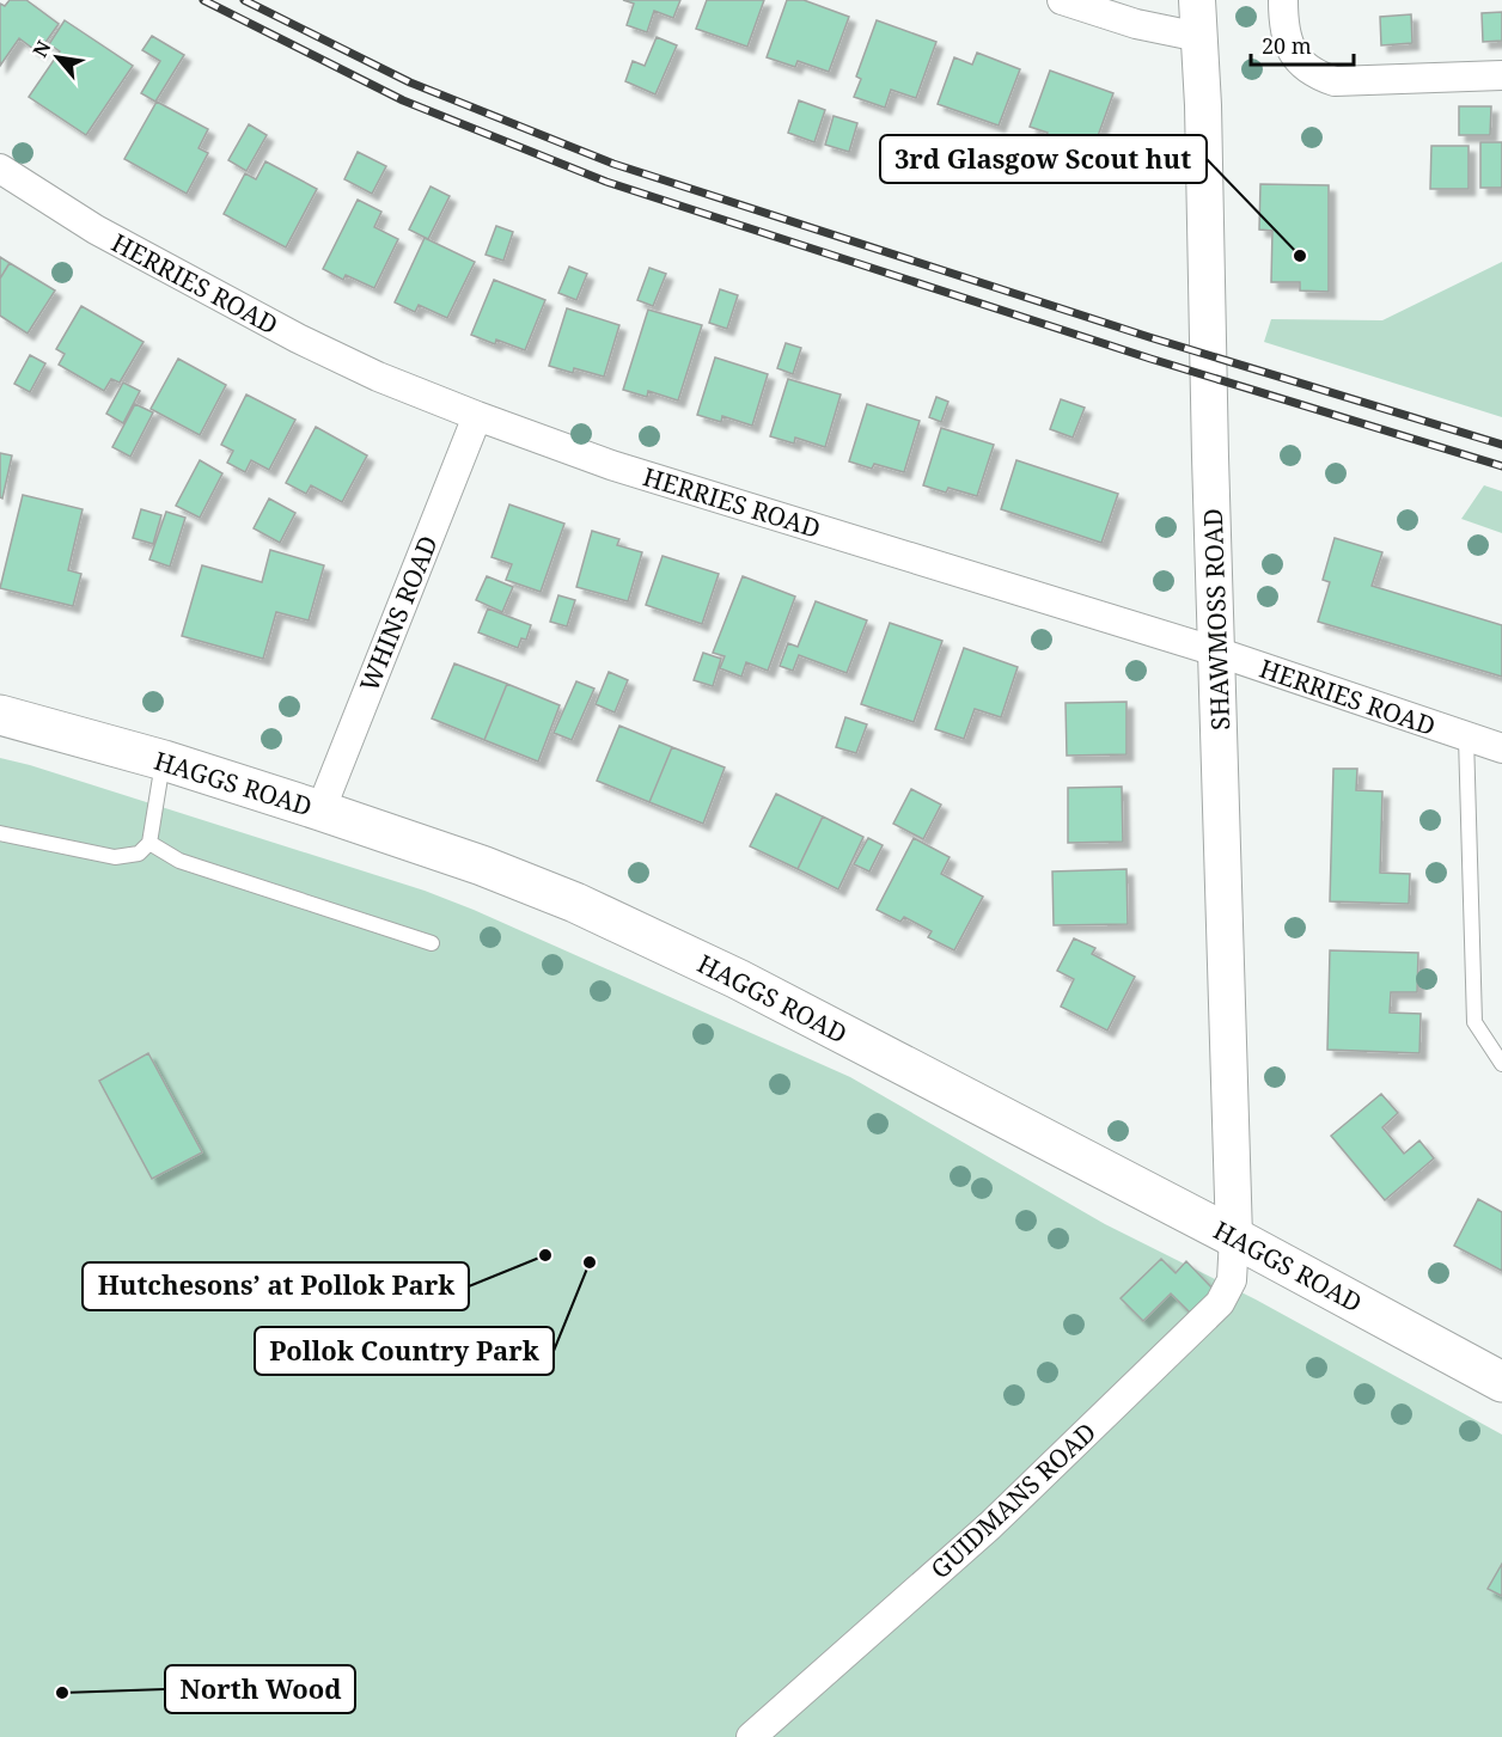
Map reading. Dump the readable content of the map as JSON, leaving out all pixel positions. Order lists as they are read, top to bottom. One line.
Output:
{"streets":{"main road":["HAGGS ROAD"],"street":["HERRIES ROAD","WHINS ROAD","SHAWMOSS ROAD","GUIDMANS ROAD"]},"crossings":[["HERRIES ROAD","WHINS ROAD"],["HERRIES ROAD","SHAWMOSS ROAD"],["WHINS ROAD","HAGGS ROAD"],["SHAWMOSS ROAD","HAGGS ROAD"],["SHAWMOSS ROAD","GUIDMANS ROAD"],["HAGGS ROAD","GUIDMANS ROAD"]],"places":["3rd Glasgow Scout hut","Hutchesons’ at Pollok Park","Pollok Country Park","North Wood"],"scale_bar":"20 m","north":"top left"}
